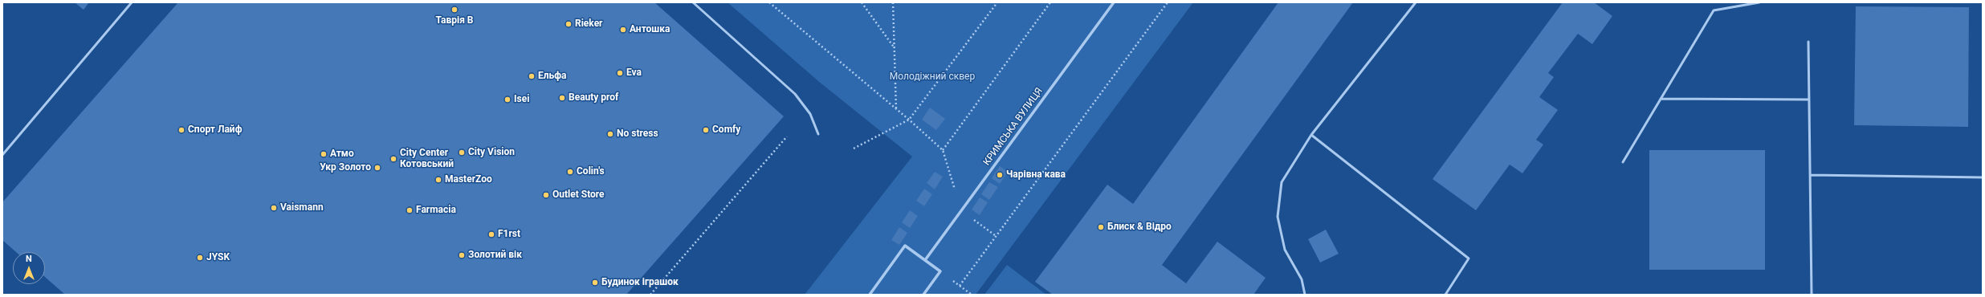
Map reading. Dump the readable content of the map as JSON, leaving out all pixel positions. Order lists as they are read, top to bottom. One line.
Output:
{"streets":{"street":["КРИМСЬКА ВУЛИЦЯ"]},"parks":["Молодіжний сквер"],"places":["Таврія В","Rieker","Антошка","Eva","Ельфа","Beauty prof","Isei","Спорт Лайф","Comfy","No stress","City Vision","Атмо","City Center Котовський","Укр Золото","Colin's","Чарівна кава","MasterZoo","Outlet Store","Vaismann","Farmacia","Блиск & Відро","F1rst","Золотий вік","JYSK","Будинок іграшок"],"north":"top"}
